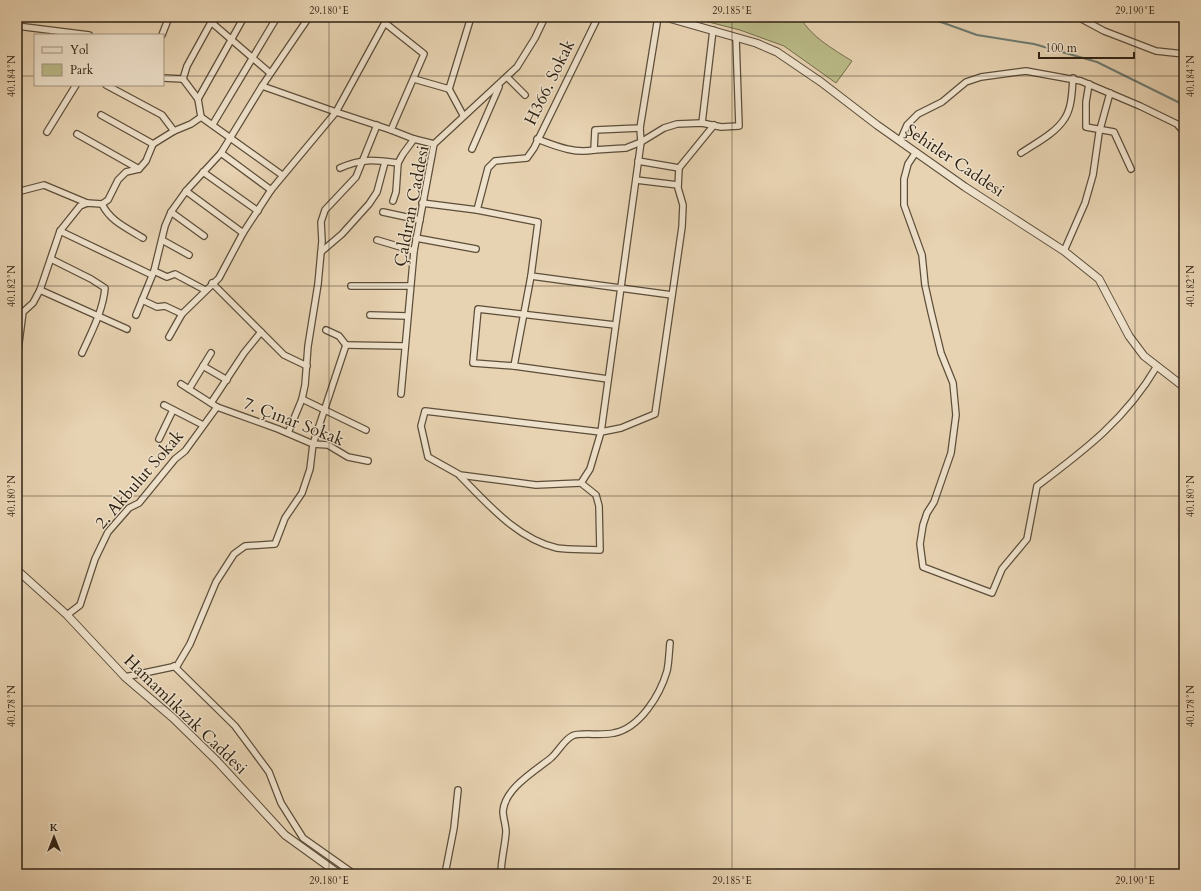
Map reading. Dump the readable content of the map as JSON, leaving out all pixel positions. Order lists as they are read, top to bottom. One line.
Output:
{"streets":{"street":["H366. Sokak","Şehitler Caddesi","Çaldıran Caddesi","7. Çınar Sokak","2. Akbulut Sokak","Hamamlıkızık Caddesi"]},"crossings":[["7. Çınar Sokak","2. Akbulut Sokak"],["2. Akbulut Sokak","Hamamlıkızık Caddesi"]],"legend":["Yol","Park"],"scale_bar":"100 m","north":"top","coordinates":["29.180°E","29.185°E","29.190°E","40.184°N","40.182°N","40.180°N","40.178°N"]}
